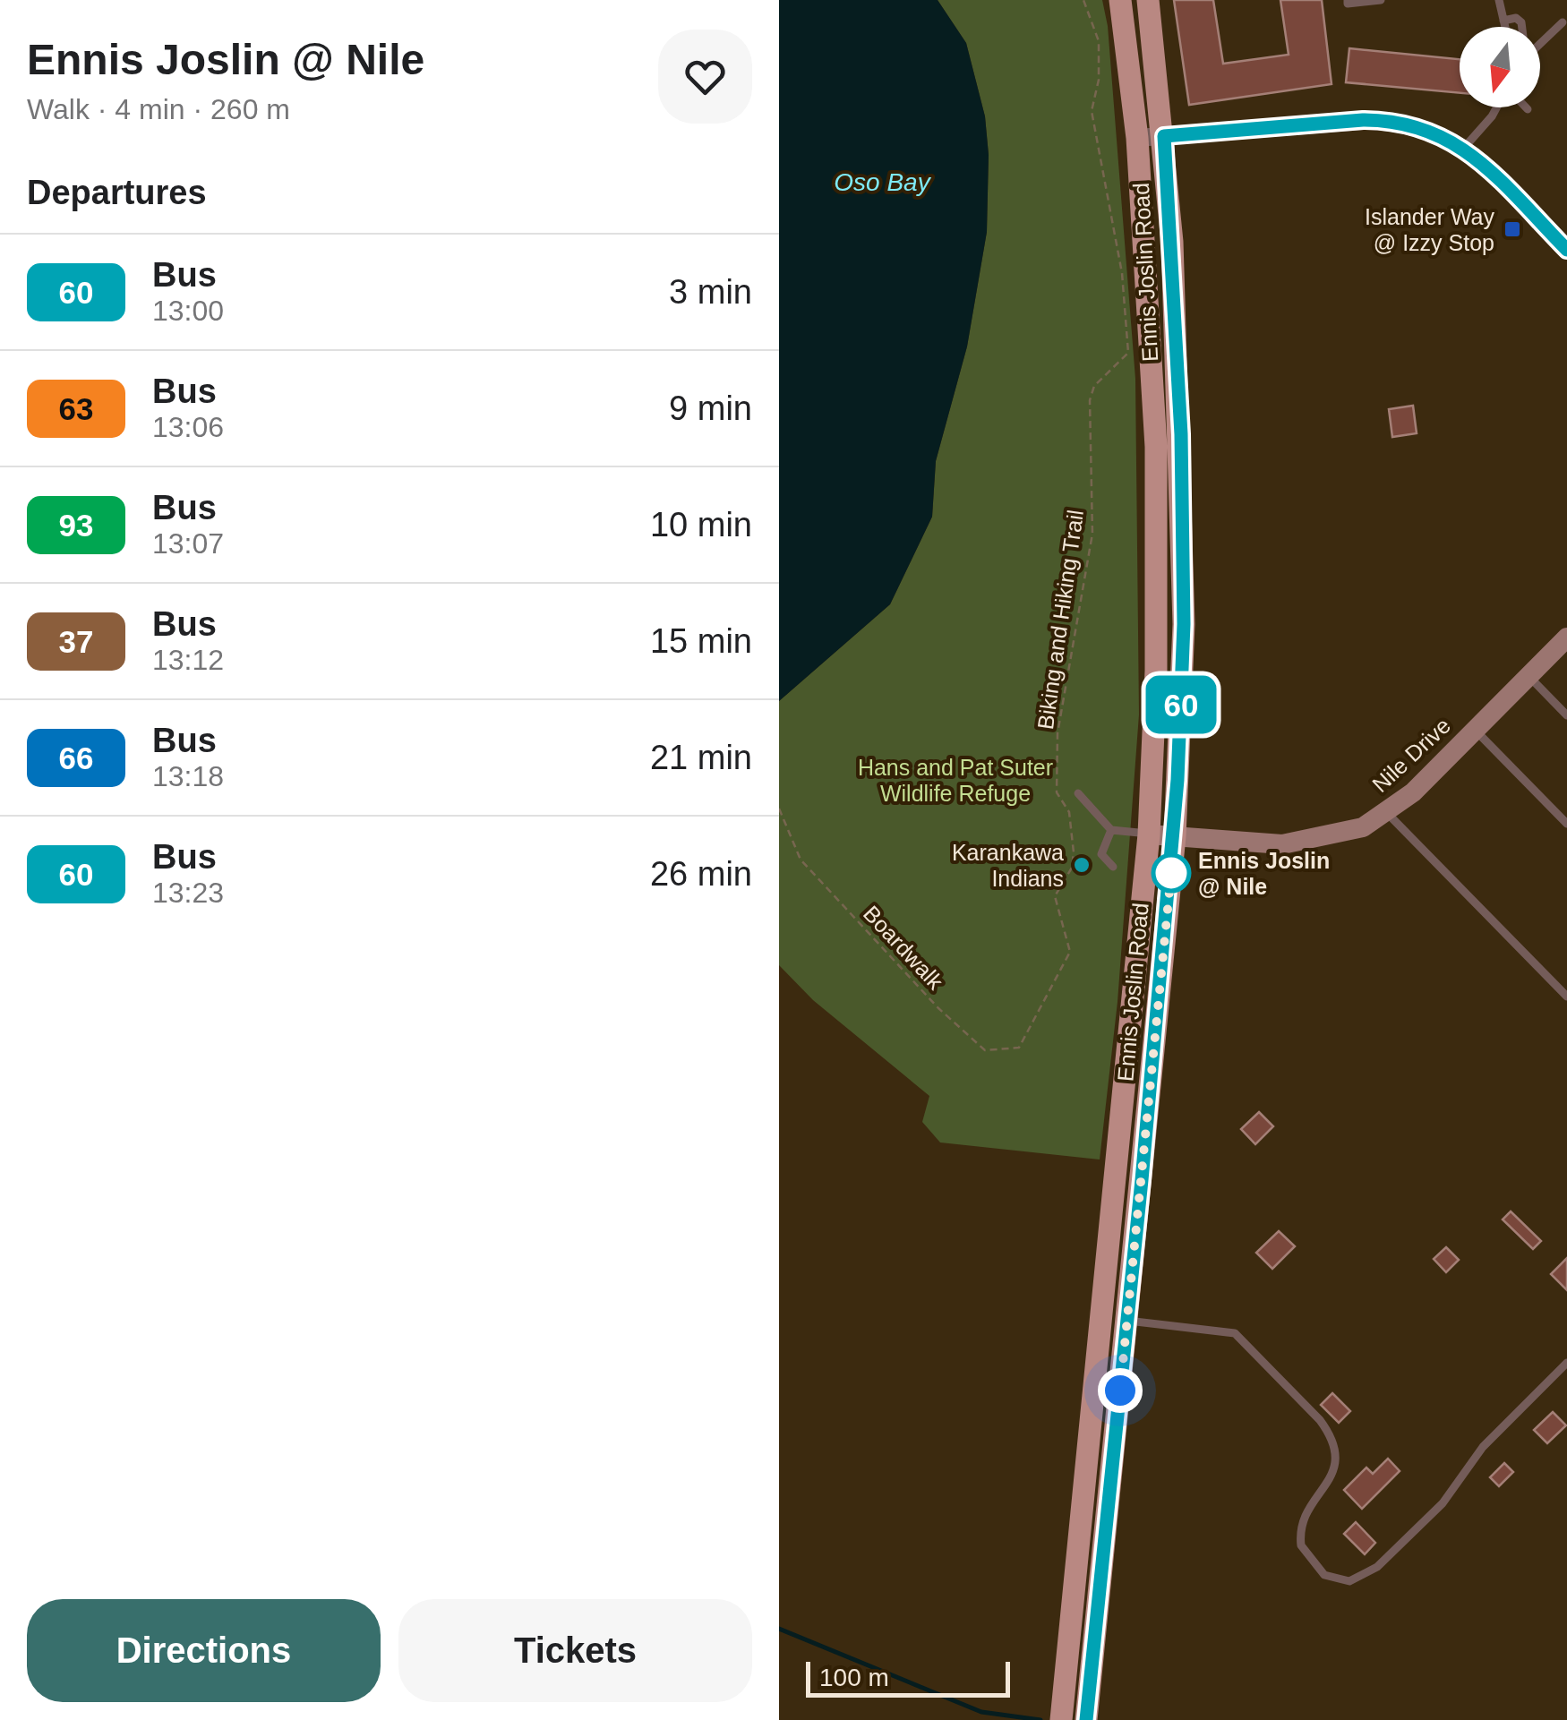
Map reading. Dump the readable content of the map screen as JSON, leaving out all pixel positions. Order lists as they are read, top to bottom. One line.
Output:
{"streets":{"main road":["Ennis Joslin Road","Nile Drive"],"path":["Biking and Hiking Trail","Boardwalk"]},"crossings":[["Ennis Joslin Road","Nile Drive"],["Biking and Hiking Trail","Boardwalk"]],"water":["Oso Bay"],"parks":["Hans and Pat Suter Wildlife Refuge"],"places":{"transit":["Islander Way @ Izzy Stop"],"other":["Karankawa Indians","Ennis Joslin @ Nile"]},"lines":["bus line 60"],"scale_bar":"100 m","north":"bottom","page":{"heading":[["Ennis Joslin @ Nile","Walk · 4 min · 260 m"],"Departures"],"on_map":"60","list":[{"mark":"60","name":"Bus","note":"13:00","value":"3 min"},{"mark":"63","name":"Bus","note":"13:06","value":"9 min"},{"mark":"93","name":"Bus","note":"13:07","value":"10 min"},{"mark":"37","name":"Bus","note":"13:12","value":"15 min"},{"mark":"66","name":"Bus","note":"13:18","value":"21 min"},{"mark":"60","name":"Bus","note":"13:23","value":"26 min"}],"buttons":["Directions","Tickets"],"scale":"100 m"}}
